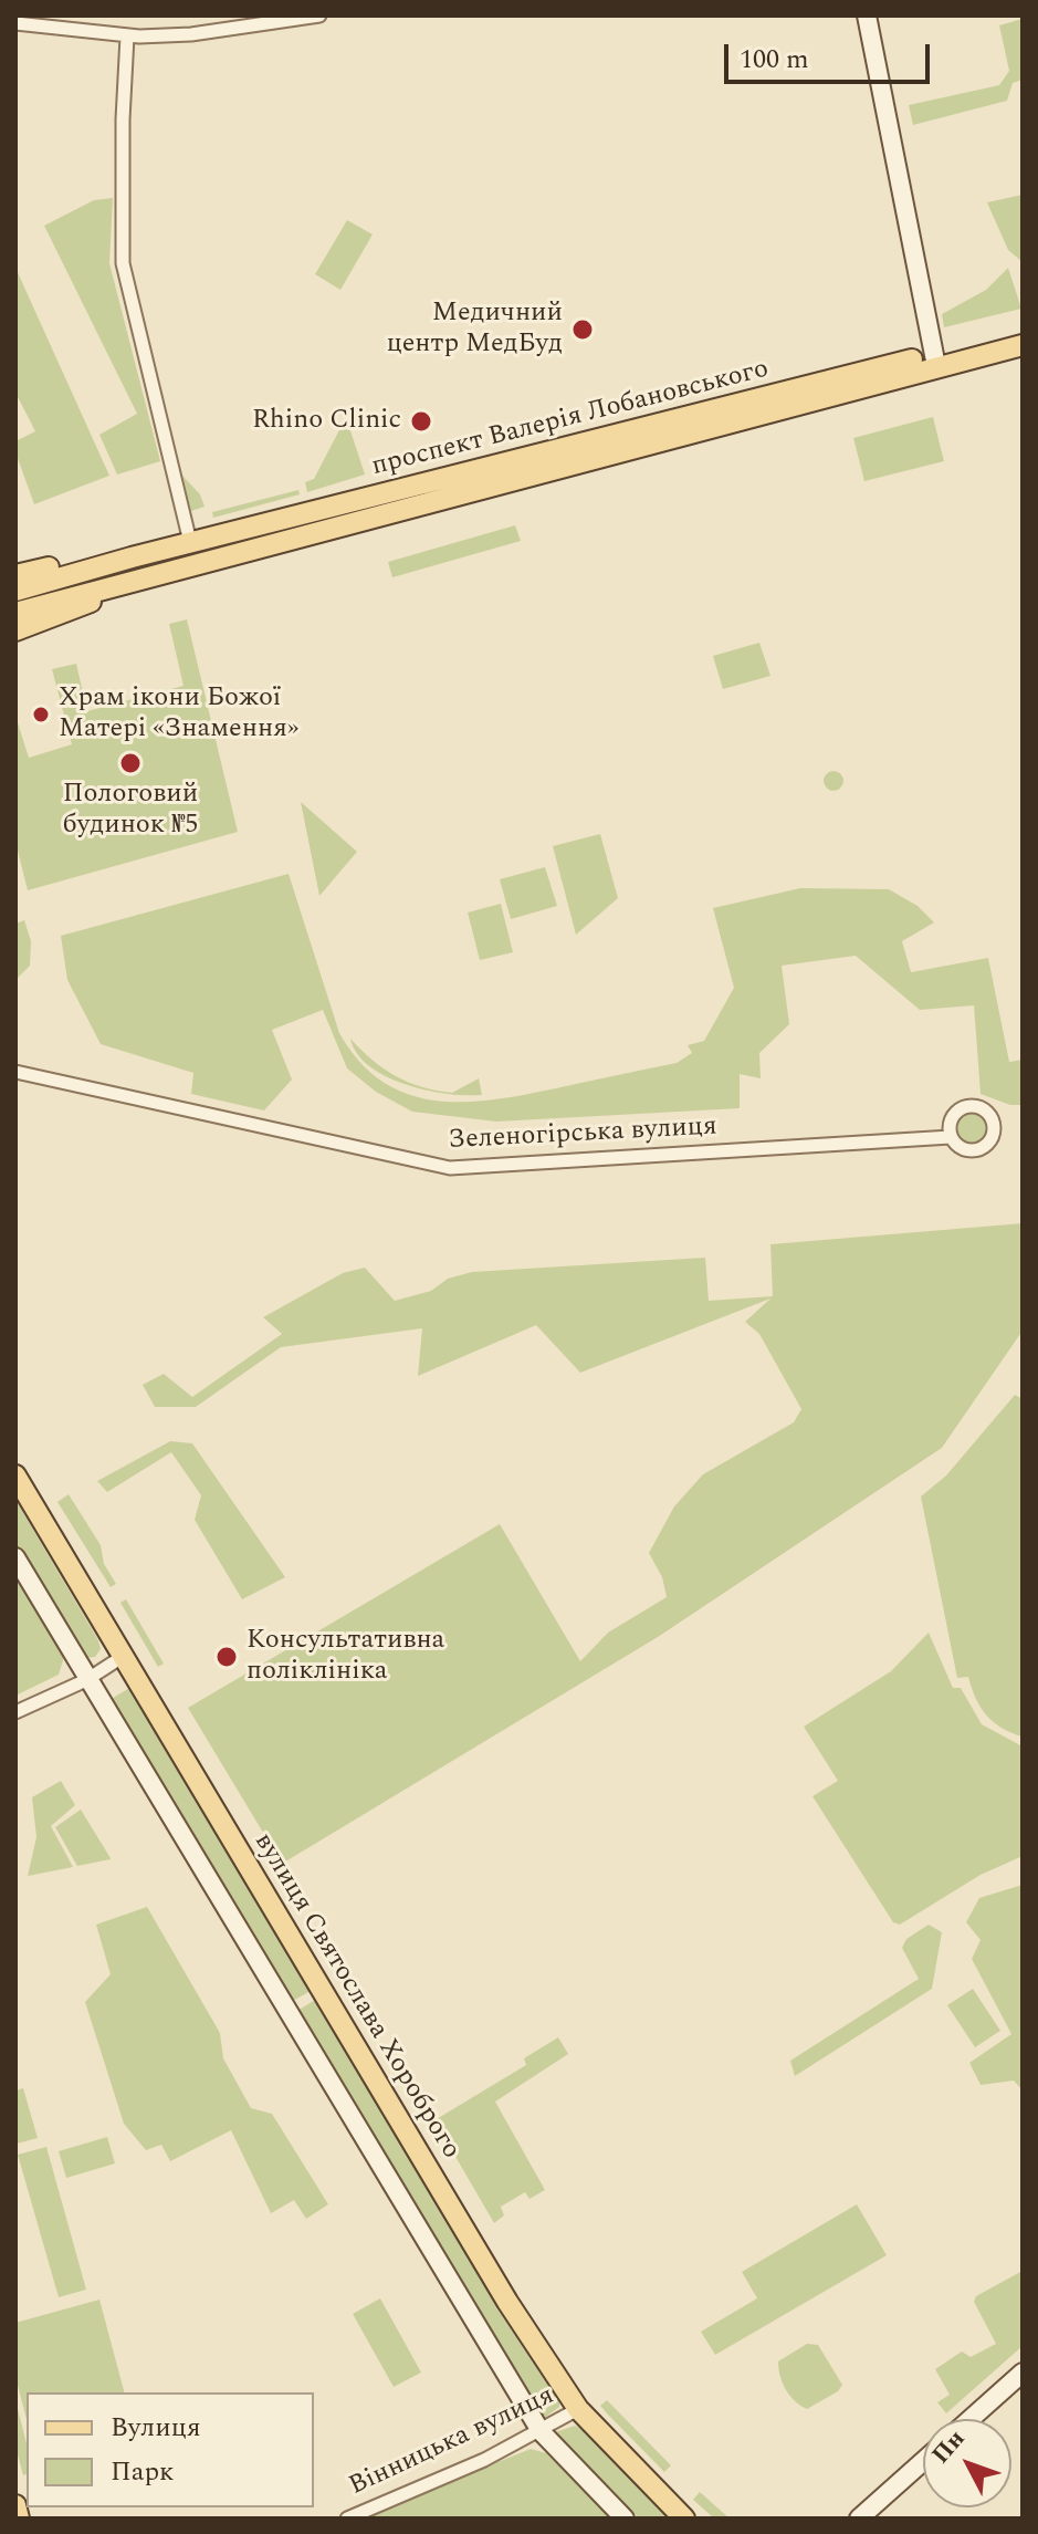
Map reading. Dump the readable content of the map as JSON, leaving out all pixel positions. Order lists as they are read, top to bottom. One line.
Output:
{"streets":{"main road":["проспект Валерія Лобановського","вулиця Святослава Хороброго"],"street":["Зеленогірська вулиця","Вінницька вулиця"]},"crossings":[["вулиця Святослава Хороброго","Вінницька вулиця"]],"places":["Медичний центр МедБуд","Rhino Clinic","Храм ікони Божої Матері «Знамення»","Пологовий будинок №5","Консультативна поліклініка"],"legend":["Вулиця","Парк"],"scale_bar":"100 m","north":"top left"}
